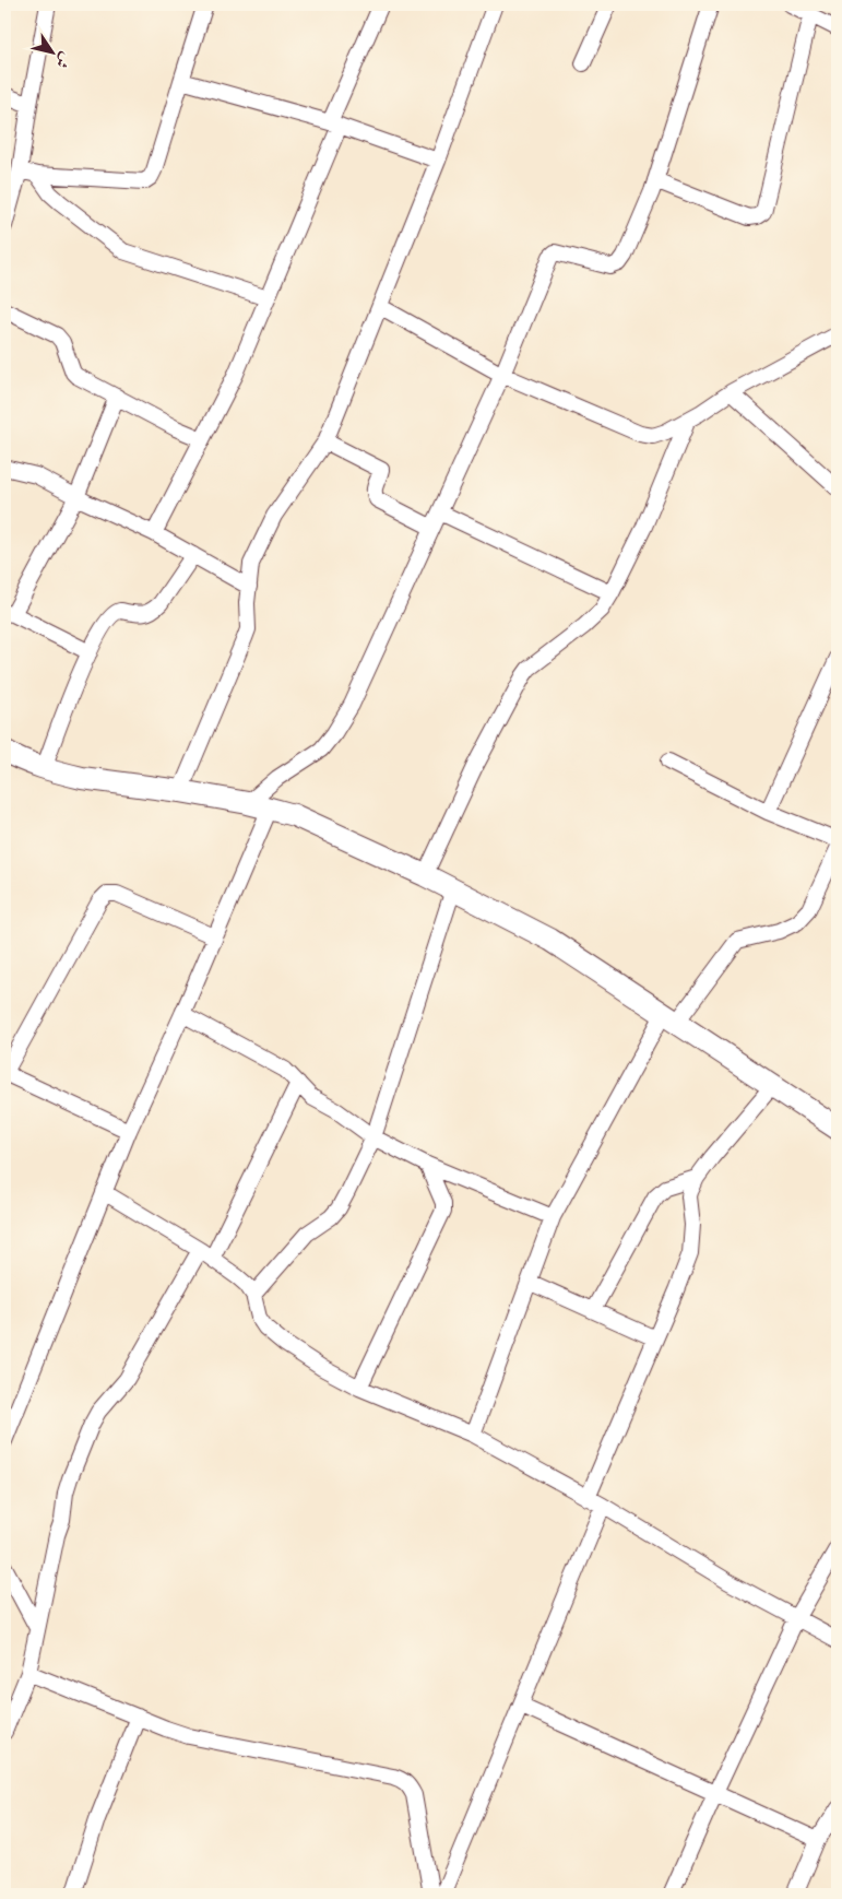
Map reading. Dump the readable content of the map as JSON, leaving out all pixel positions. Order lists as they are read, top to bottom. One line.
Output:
{"north":"bottom right"}
